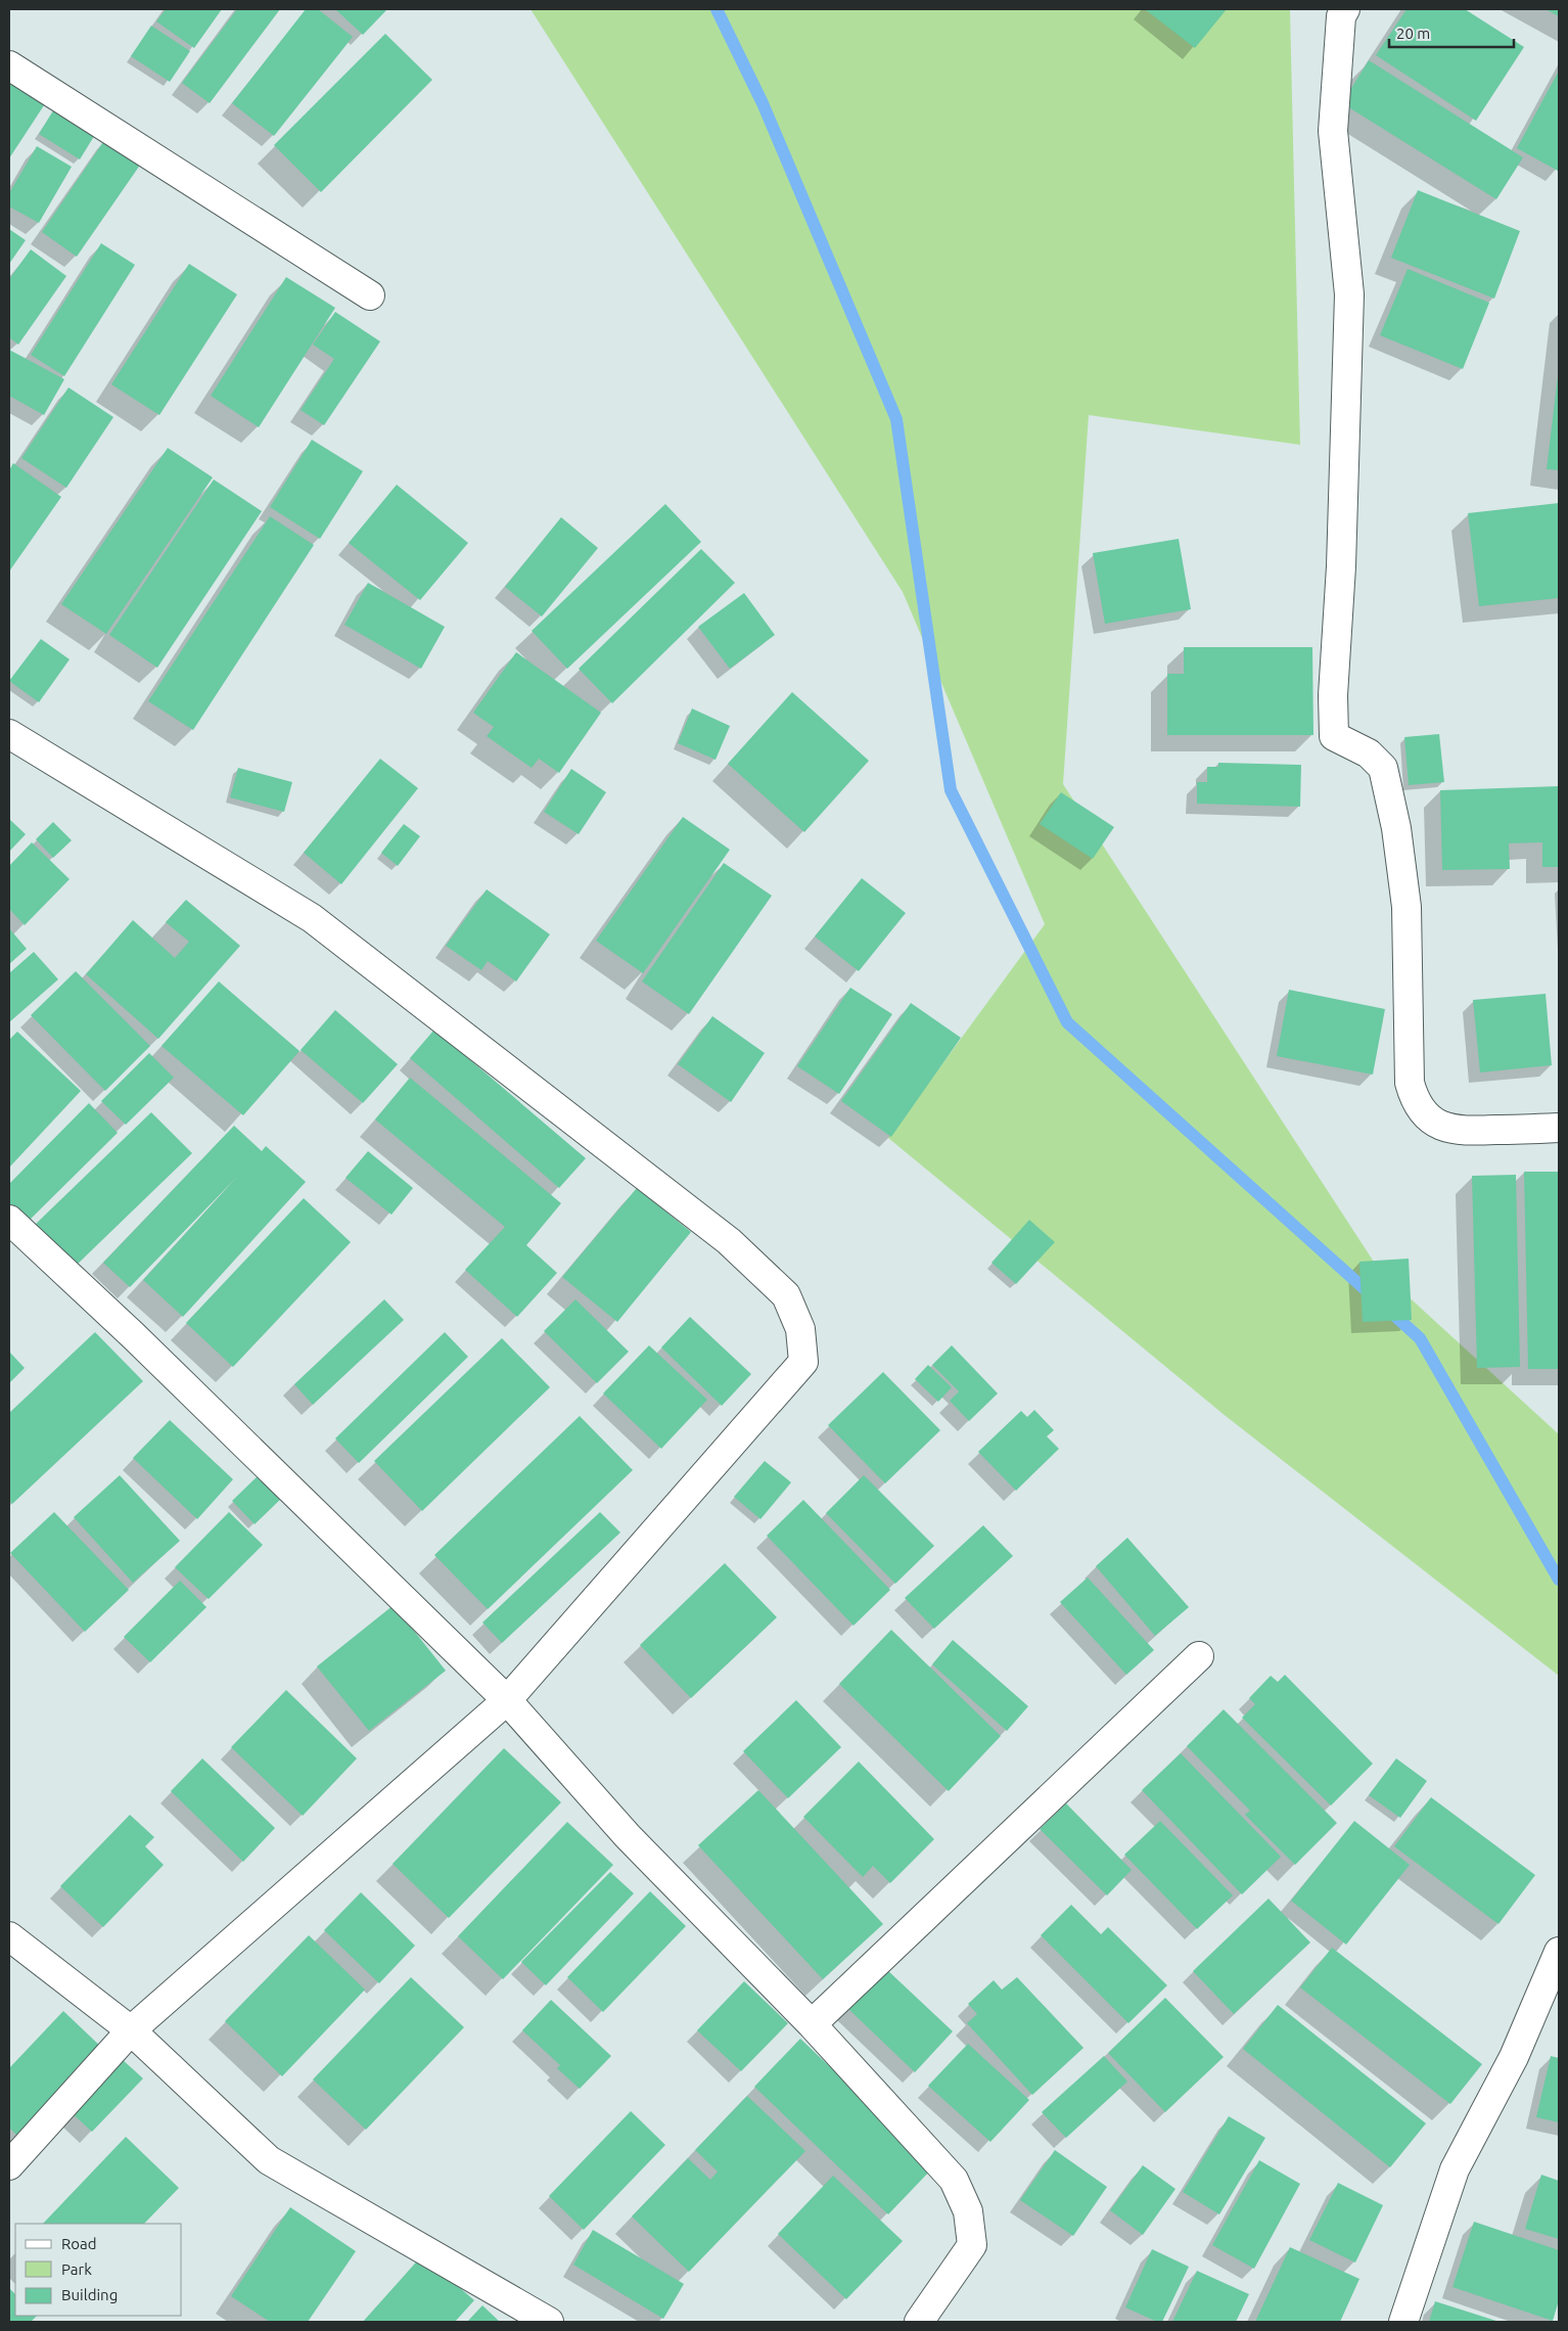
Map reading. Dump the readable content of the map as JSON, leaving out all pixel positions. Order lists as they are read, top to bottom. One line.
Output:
{"legend":["Road","Park","Building"],"scale_bar":"20 m"}
